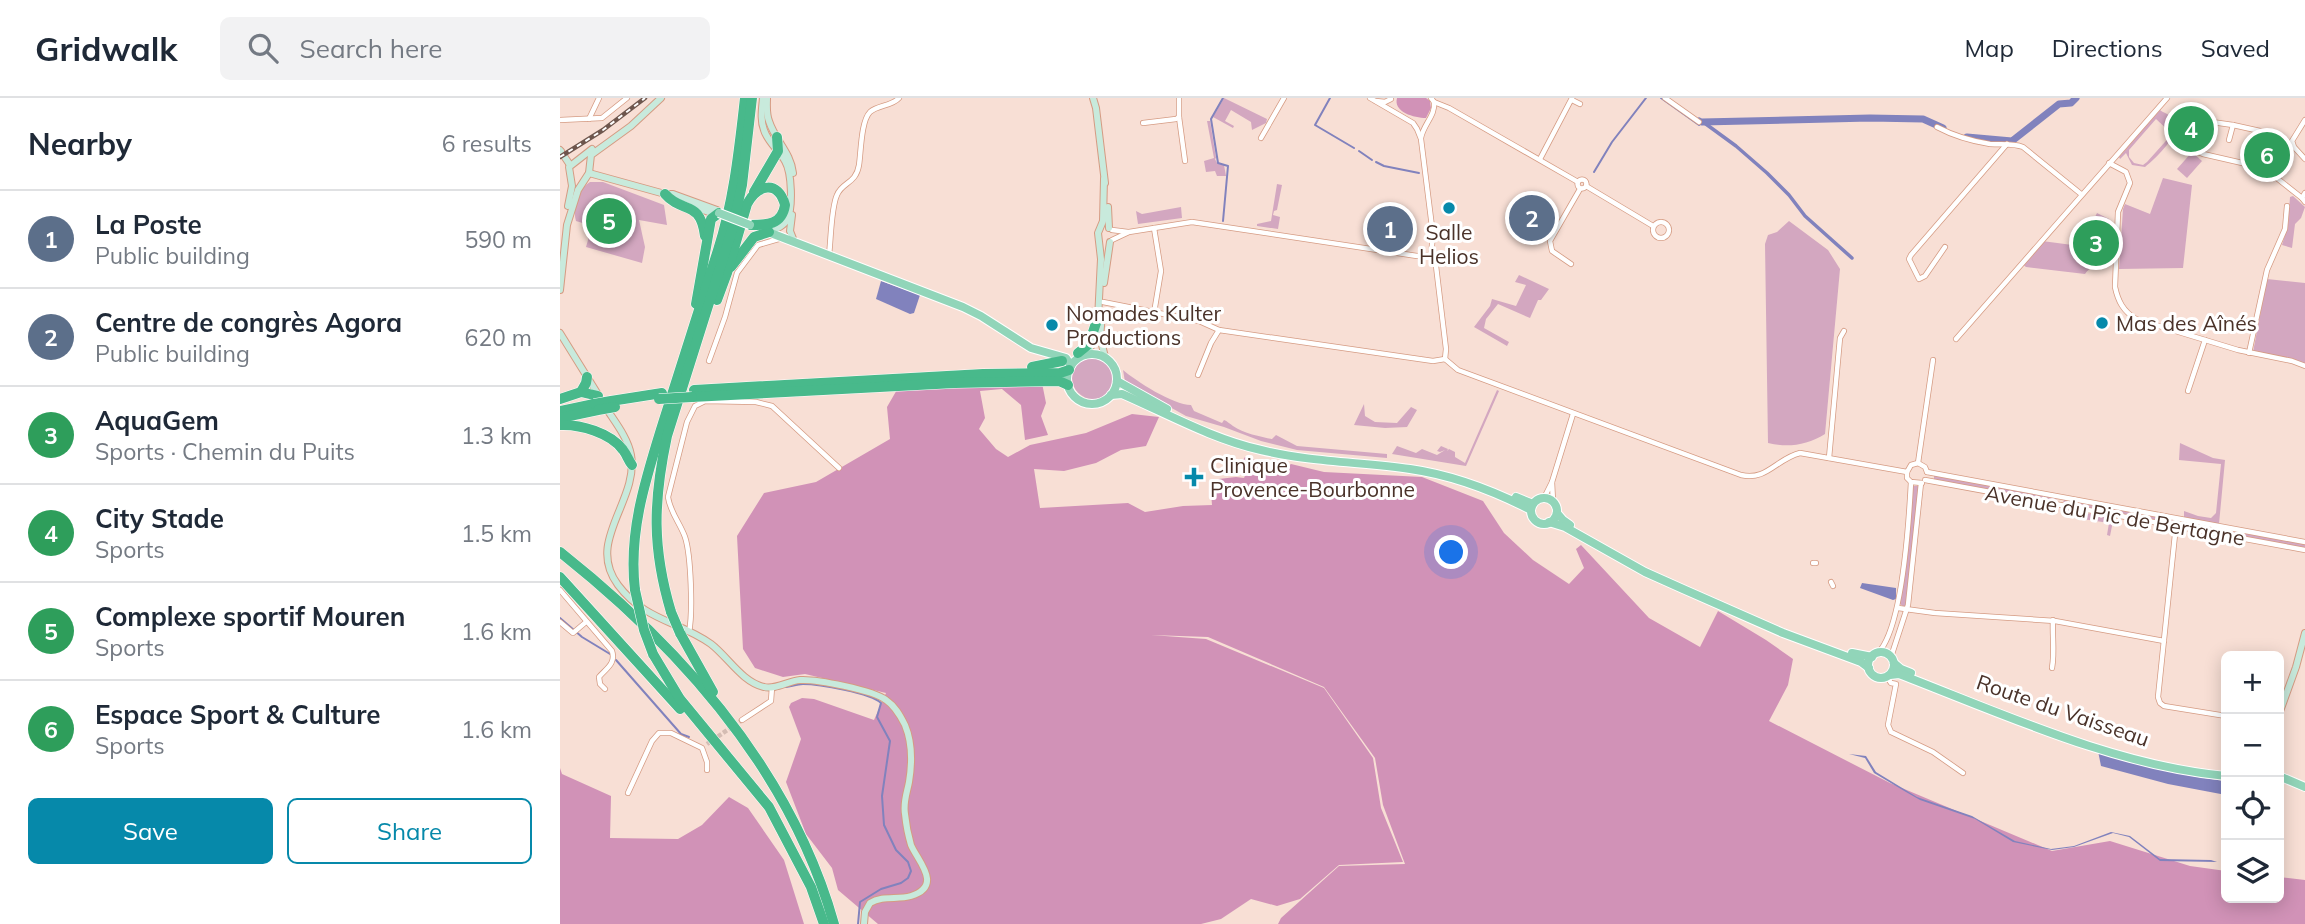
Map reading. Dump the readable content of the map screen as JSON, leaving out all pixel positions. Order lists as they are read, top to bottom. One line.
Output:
{"streets":{"main road":["Route du Vaisseau"],"street":["Avenue du Pic de Bertagne"]},"places":{"other":["Salle Helios","Mas des Aînés","Nomades Kulter Productions"],"health":["Clinique Provence-Bourbonne"]},"page":{"header":"Gridwalk","search":"Search here","nav":["Map","Directions","Saved"],"heading":["Nearby","6 results"],"pins":["4","6","2","5","1","3"],"list":[{"mark":"1","name":"La Poste","note":"Public building","value":"590 m"},{"mark":"2","name":"Centre de congrès Agora","note":"Public building","value":"620 m"},{"mark":"3","name":"AquaGem","note":"Sports · Chemin du Puits","value":"1.3 km"},{"mark":"4","name":"City Stade","note":"Sports","value":"1.5 km"},{"mark":"5","name":"Complexe sportif Mouren","note":"Sports","value":"1.6 km"},{"mark":"6","name":"Espace Sport & Culture","note":"Sports","value":"1.6 km"}],"map_buttons":["+","−"],"buttons":["Save","Share"]}}
